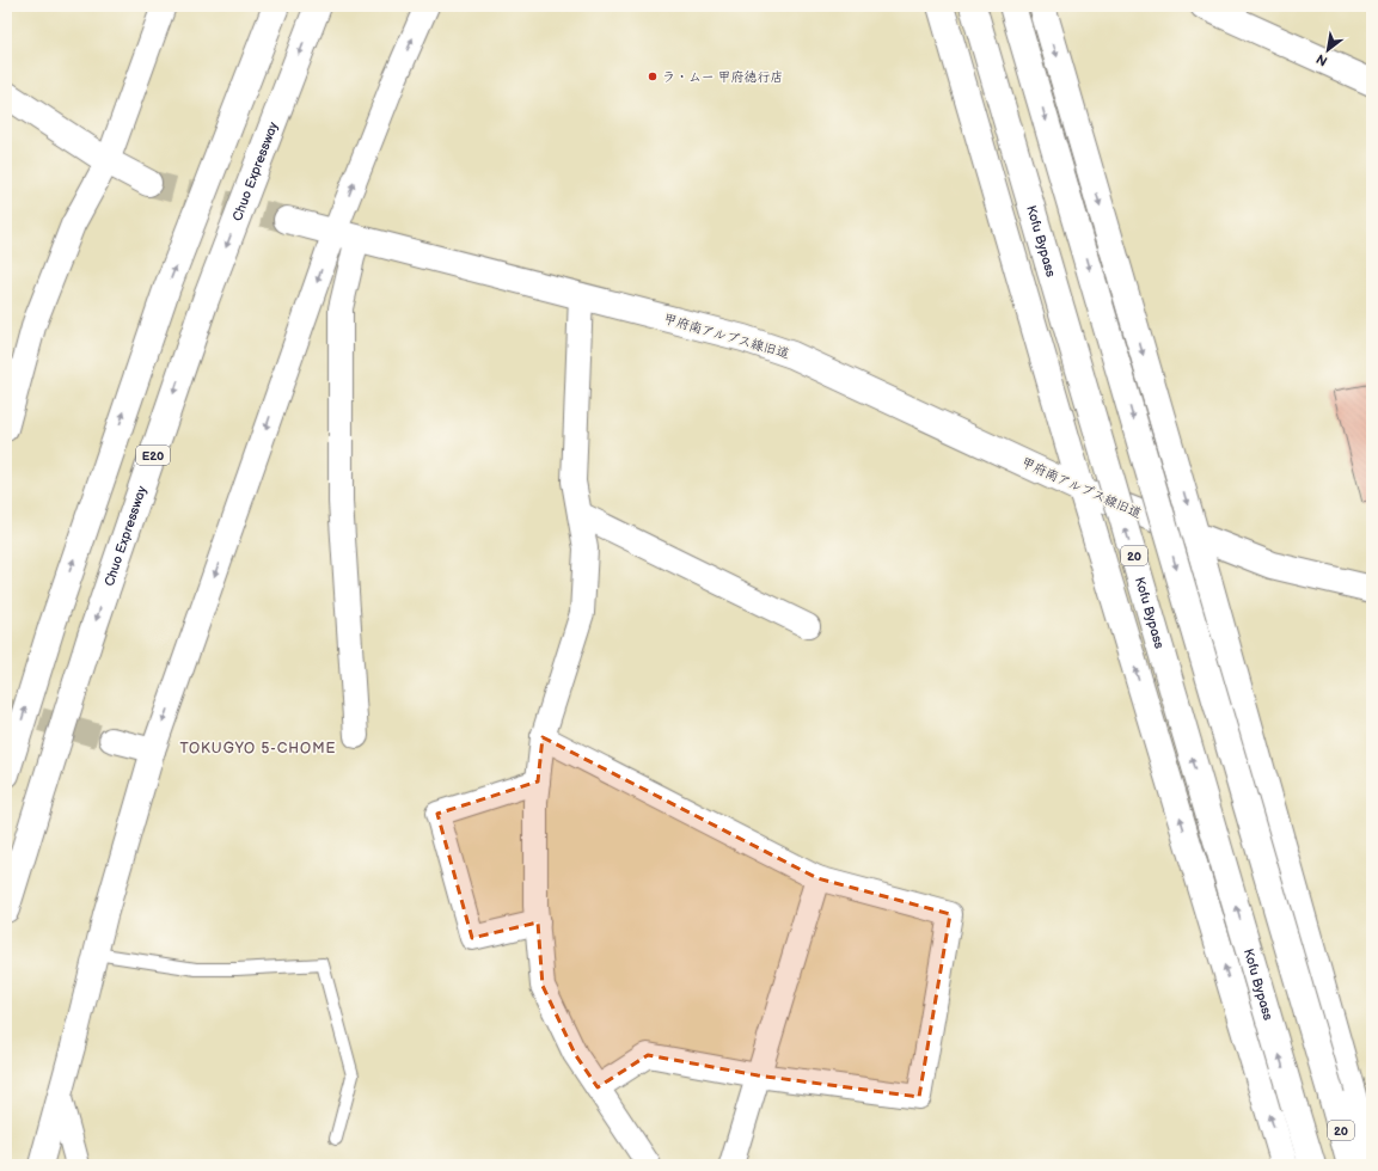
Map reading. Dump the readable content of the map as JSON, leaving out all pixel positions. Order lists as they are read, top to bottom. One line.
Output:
{"streets":{"main road":["Chuo Expressway","Kofu Bypass","甲府南アルプス線旧道","E20","20"]},"districts":["TOKUGYO 5-CHOME"],"places":["ラ・ムー 甲府徳行店"],"north":"bottom left"}
